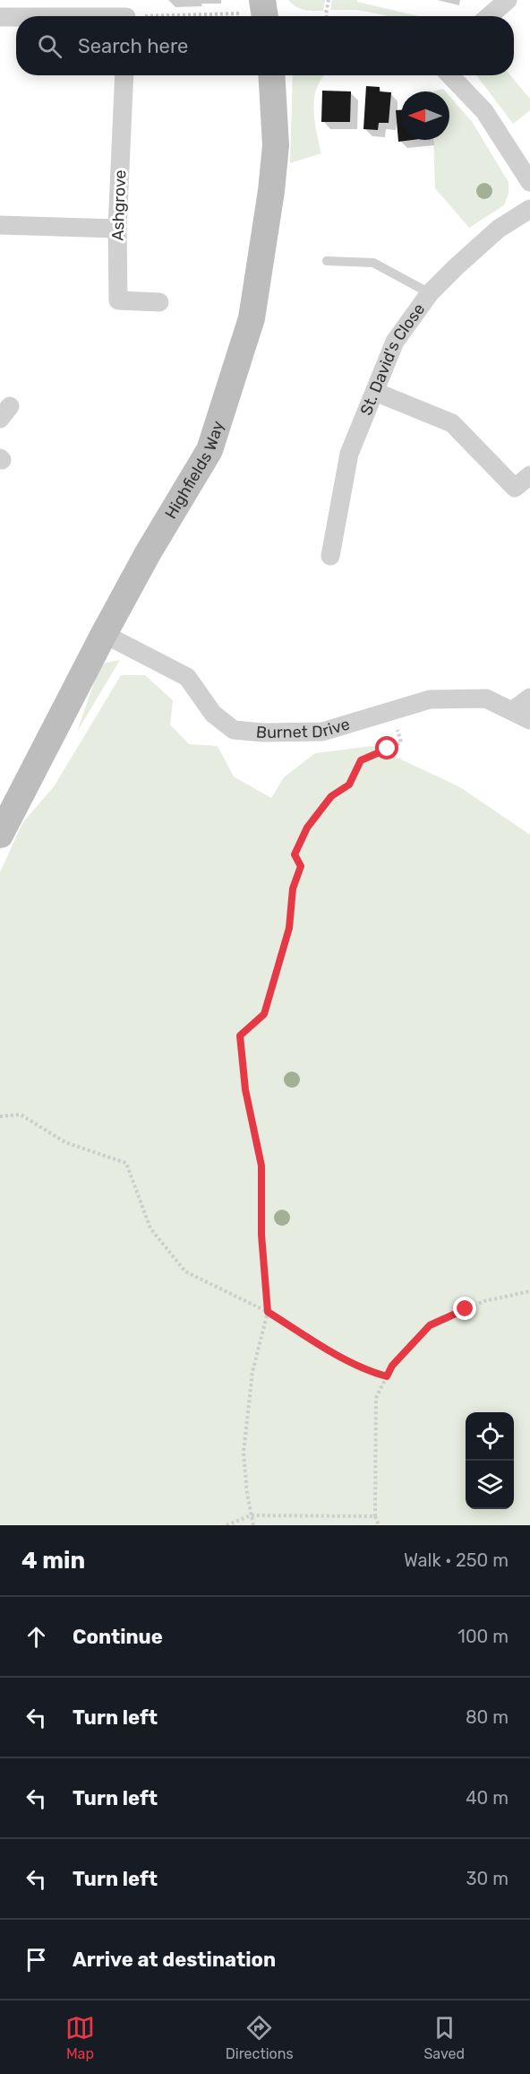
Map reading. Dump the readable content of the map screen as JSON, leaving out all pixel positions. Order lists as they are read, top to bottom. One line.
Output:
{"streets":{"main road":["Highfields Way"],"street":["Ashgrove","St. David's Close","Burnet Drive"]},"crossings":[["Highfields Way","Burnet Drive"]],"north":"left","page":{"search":"Search here","heading":["4 min","Walk · 250 m"],"list":[["Continue","100 m"],["Turn left","80 m"],["Turn left","40 m"],["Turn left","30 m"],"Arrive at destination"],"nav":["Map","Directions","Saved"]}}
